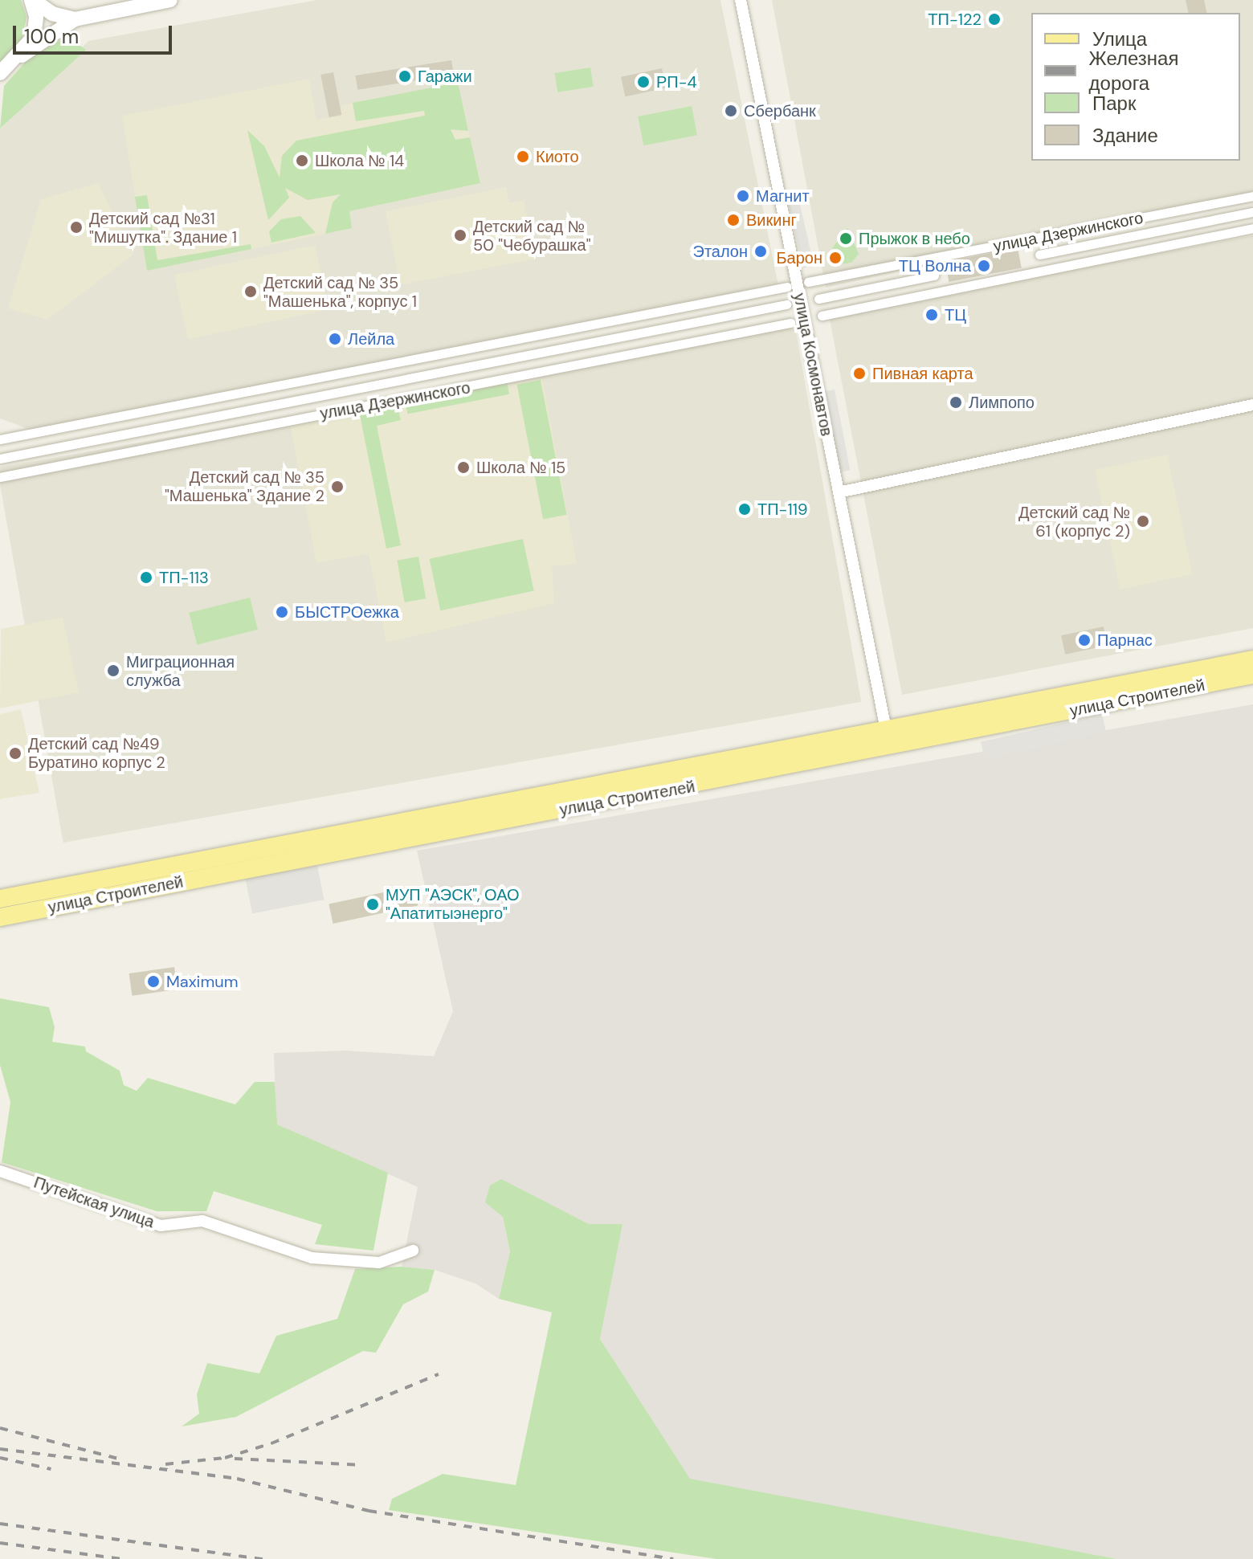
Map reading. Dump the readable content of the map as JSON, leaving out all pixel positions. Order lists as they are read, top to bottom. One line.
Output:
{"streets":{"main road":["улица Строителей"],"street":["улица Дзержинского","улица Космонавтов","Путейская улица"]},"crossings":[["улица Космонавтов","улица Строителей"]],"places":["ТП-122","Гаражи","РП-4","Сбербанк","Киото","Школа № 14","Магнит","Викинг","Детский сад №31 \"Мишутка\". Здание 1","Детский сад № 50 \"Чебурашка\"","Прыжок в небо","Эталон","Барон","ТЦ Волна","Детский сад № 35 \"Машенька\", корпус 1","ТЦ","Лейла","Пивная карта","Лимпопо","Школа № 15","Детский сад № 35 \"Машенька\" Здание 2","ТП-119","Детский сад № 61 (корпус 2)","ТП-113","БЫСТРОежка","Парнас","Миграционная служба","Детский сад №49 Буратино корпус 2","МУП \"АЭСК\", ОАО \"Апатитыэнерго\"","Maximum"],"legend":["Улица","Железная дорога","Парк","Здание"],"scale_bar":"100 m"}
